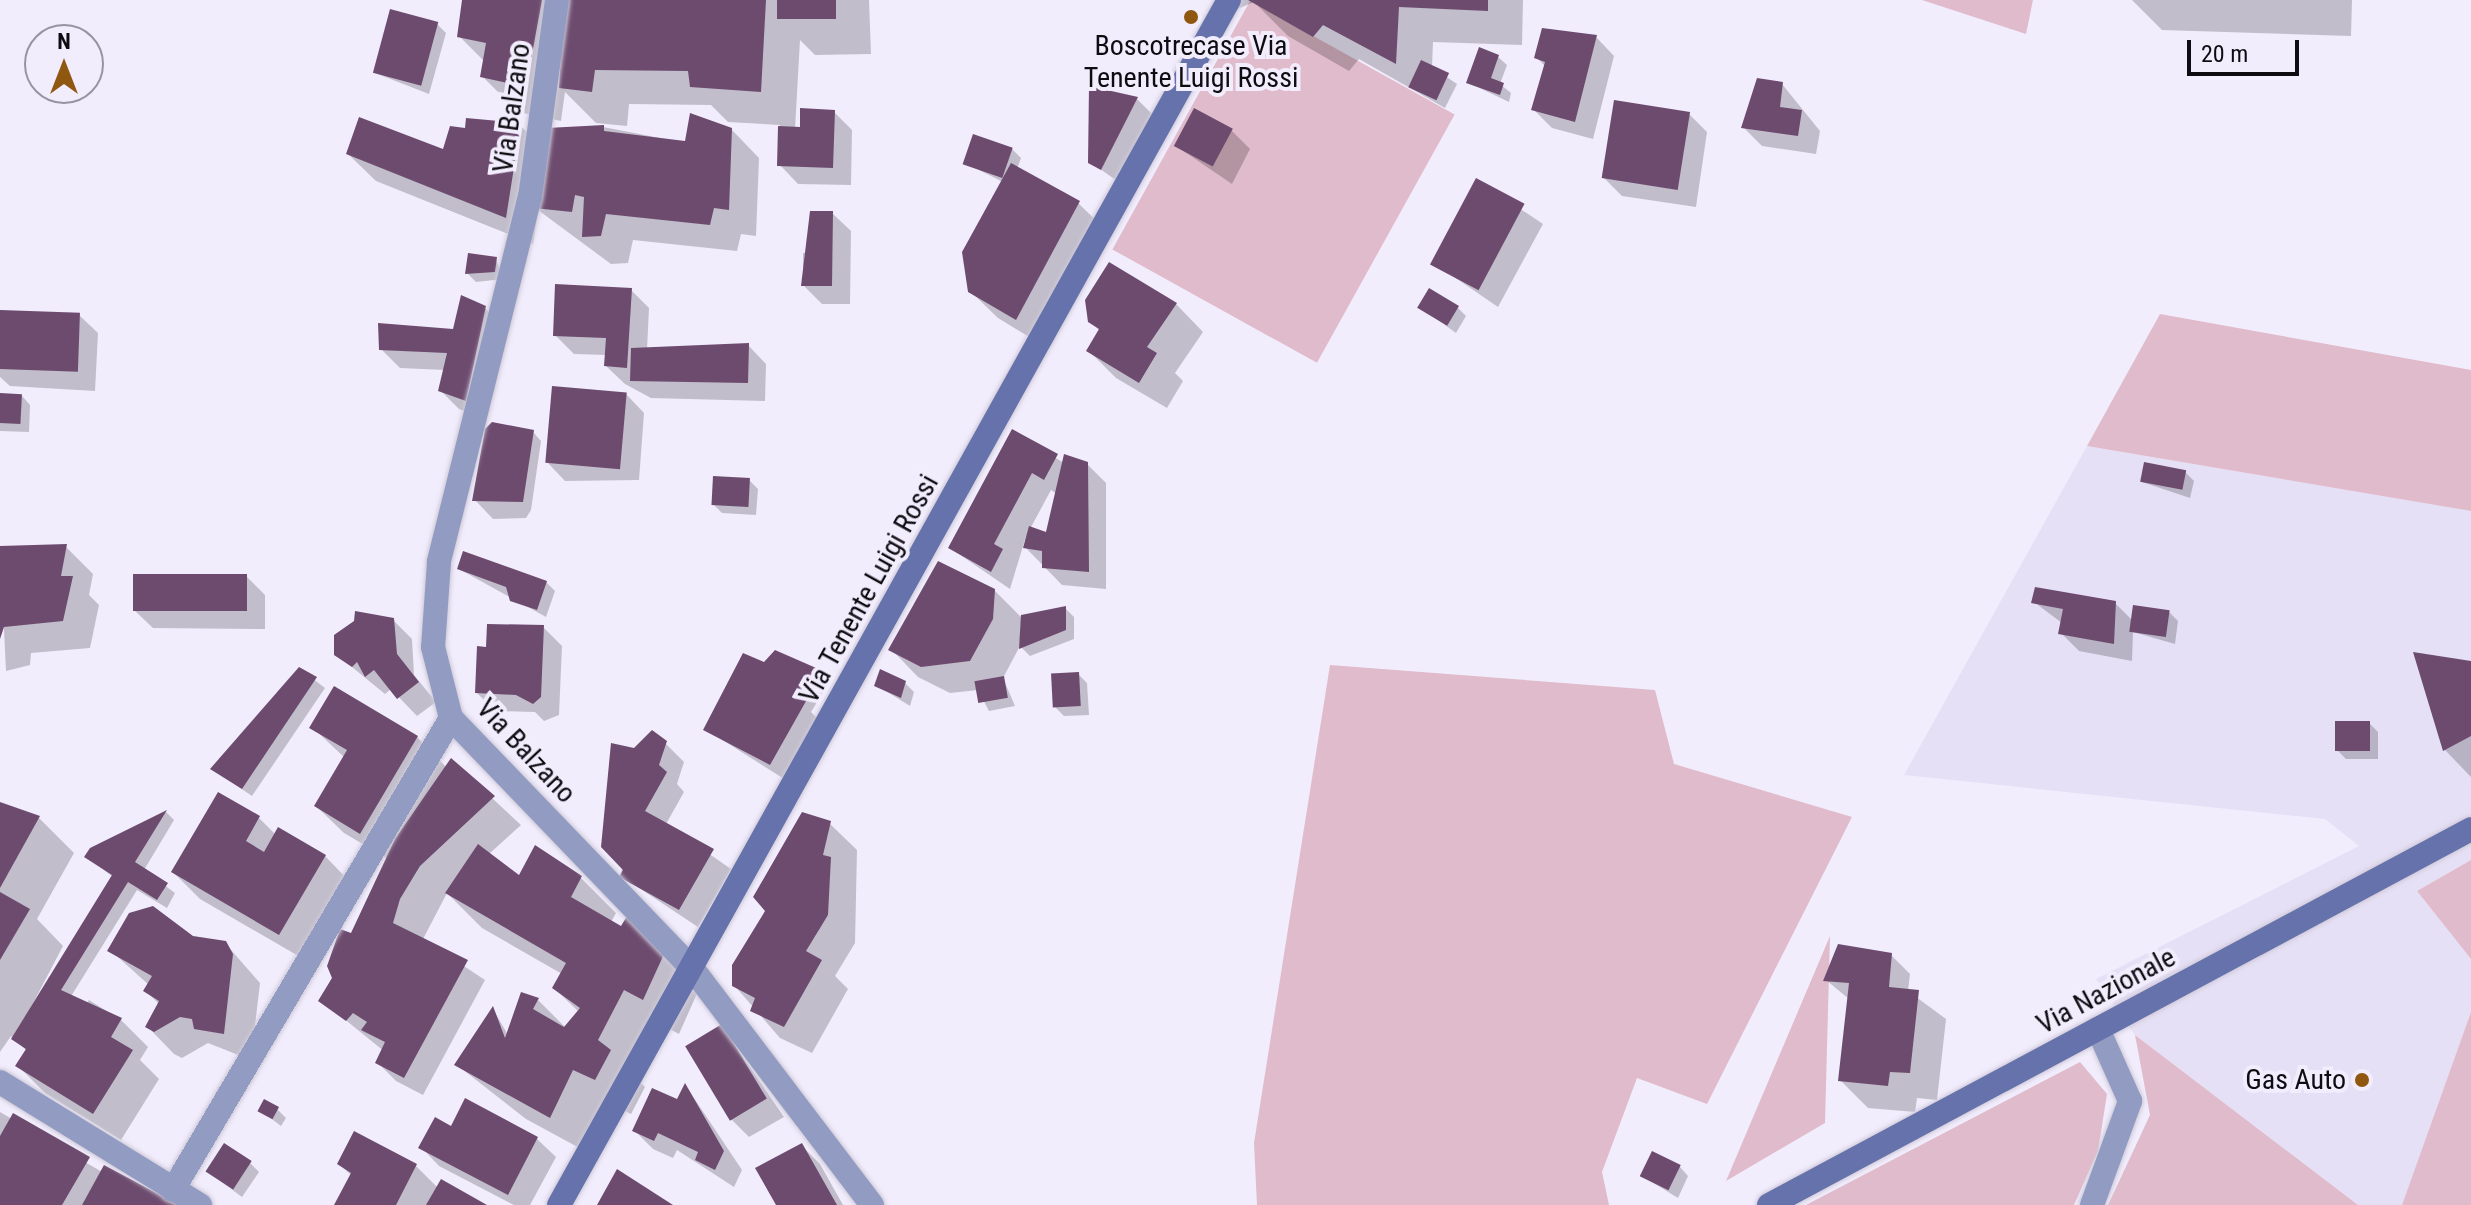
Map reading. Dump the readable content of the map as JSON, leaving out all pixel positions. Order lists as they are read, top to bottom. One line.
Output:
{"streets":{"street":["Via Balzano","Via Tenente Luigi Rossi","Via Nazionale"]},"crossings":[["Via Balzano","Via Tenente Luigi Rossi"]],"places":["Boscotrecase Via Tenente Luigi Rossi","Gas Auto"],"scale_bar":"20 m","north":"top"}
